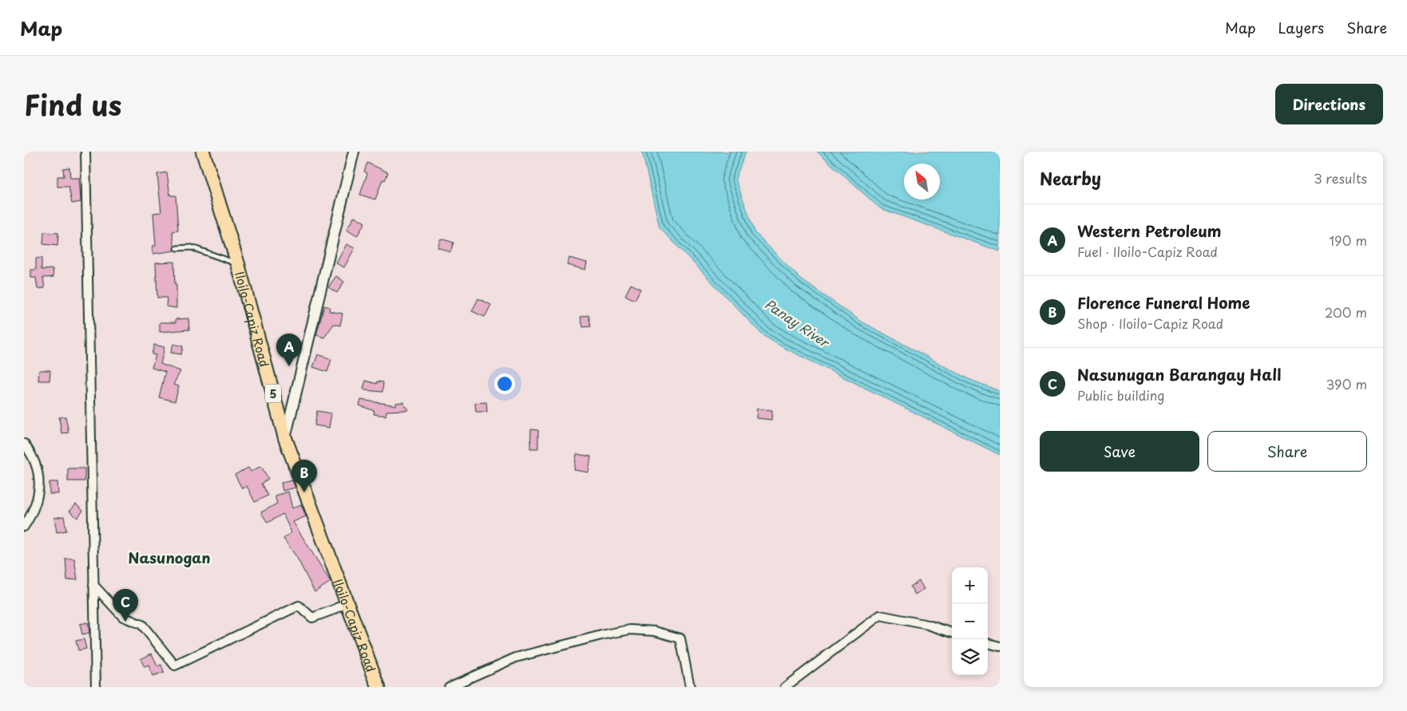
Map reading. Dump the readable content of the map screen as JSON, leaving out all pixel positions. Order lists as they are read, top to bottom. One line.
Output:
{"streets":{"highway":["Iloilo-Capiz Road","5"]},"districts":["Nasunogan"],"water":["Panay River"],"north":"top left","page":{"header":"Map","nav":["Map","Layers","Share"],"title":"Find us","buttons":["Directions",["Save","Share"]],"heading":["Nearby","3 results"],"list":[{"mark":"A","name":"Western Petroleum","note":"Fuel · Iloilo-Capiz Road","value":"190 m"},{"mark":"B","name":"Florence Funeral Home","note":"Shop · Iloilo-Capiz Road","value":"200 m"},{"mark":"C","name":"Nasunugan Barangay Hall","note":"Public building","value":"390 m"}],"pins":["A","B","C"],"map_buttons":["+","−"]}}
